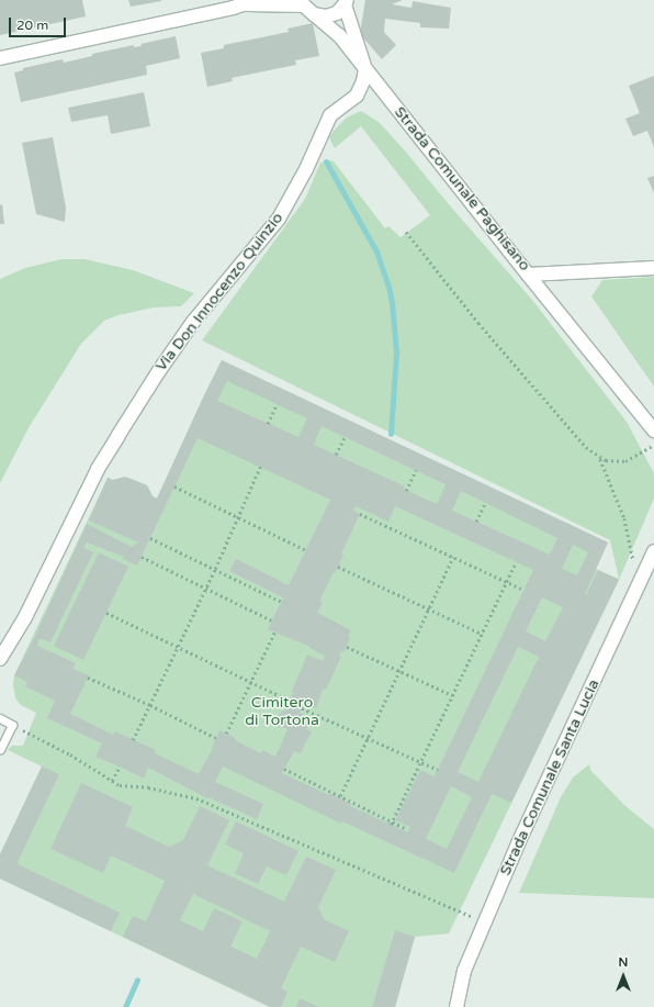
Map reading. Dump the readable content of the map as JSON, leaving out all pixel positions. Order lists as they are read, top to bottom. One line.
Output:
{"streets":{"street":["Strada Comunale Paghisano","Via Don Innocenzo Quinzio","Strada Comunale Santa Lucia"]},"crossings":[["Strada Comunale Paghisano","Via Don Innocenzo Quinzio"]],"parks":["Cimitero di Tortona"],"scale_bar":"20 m","north":"top"}
